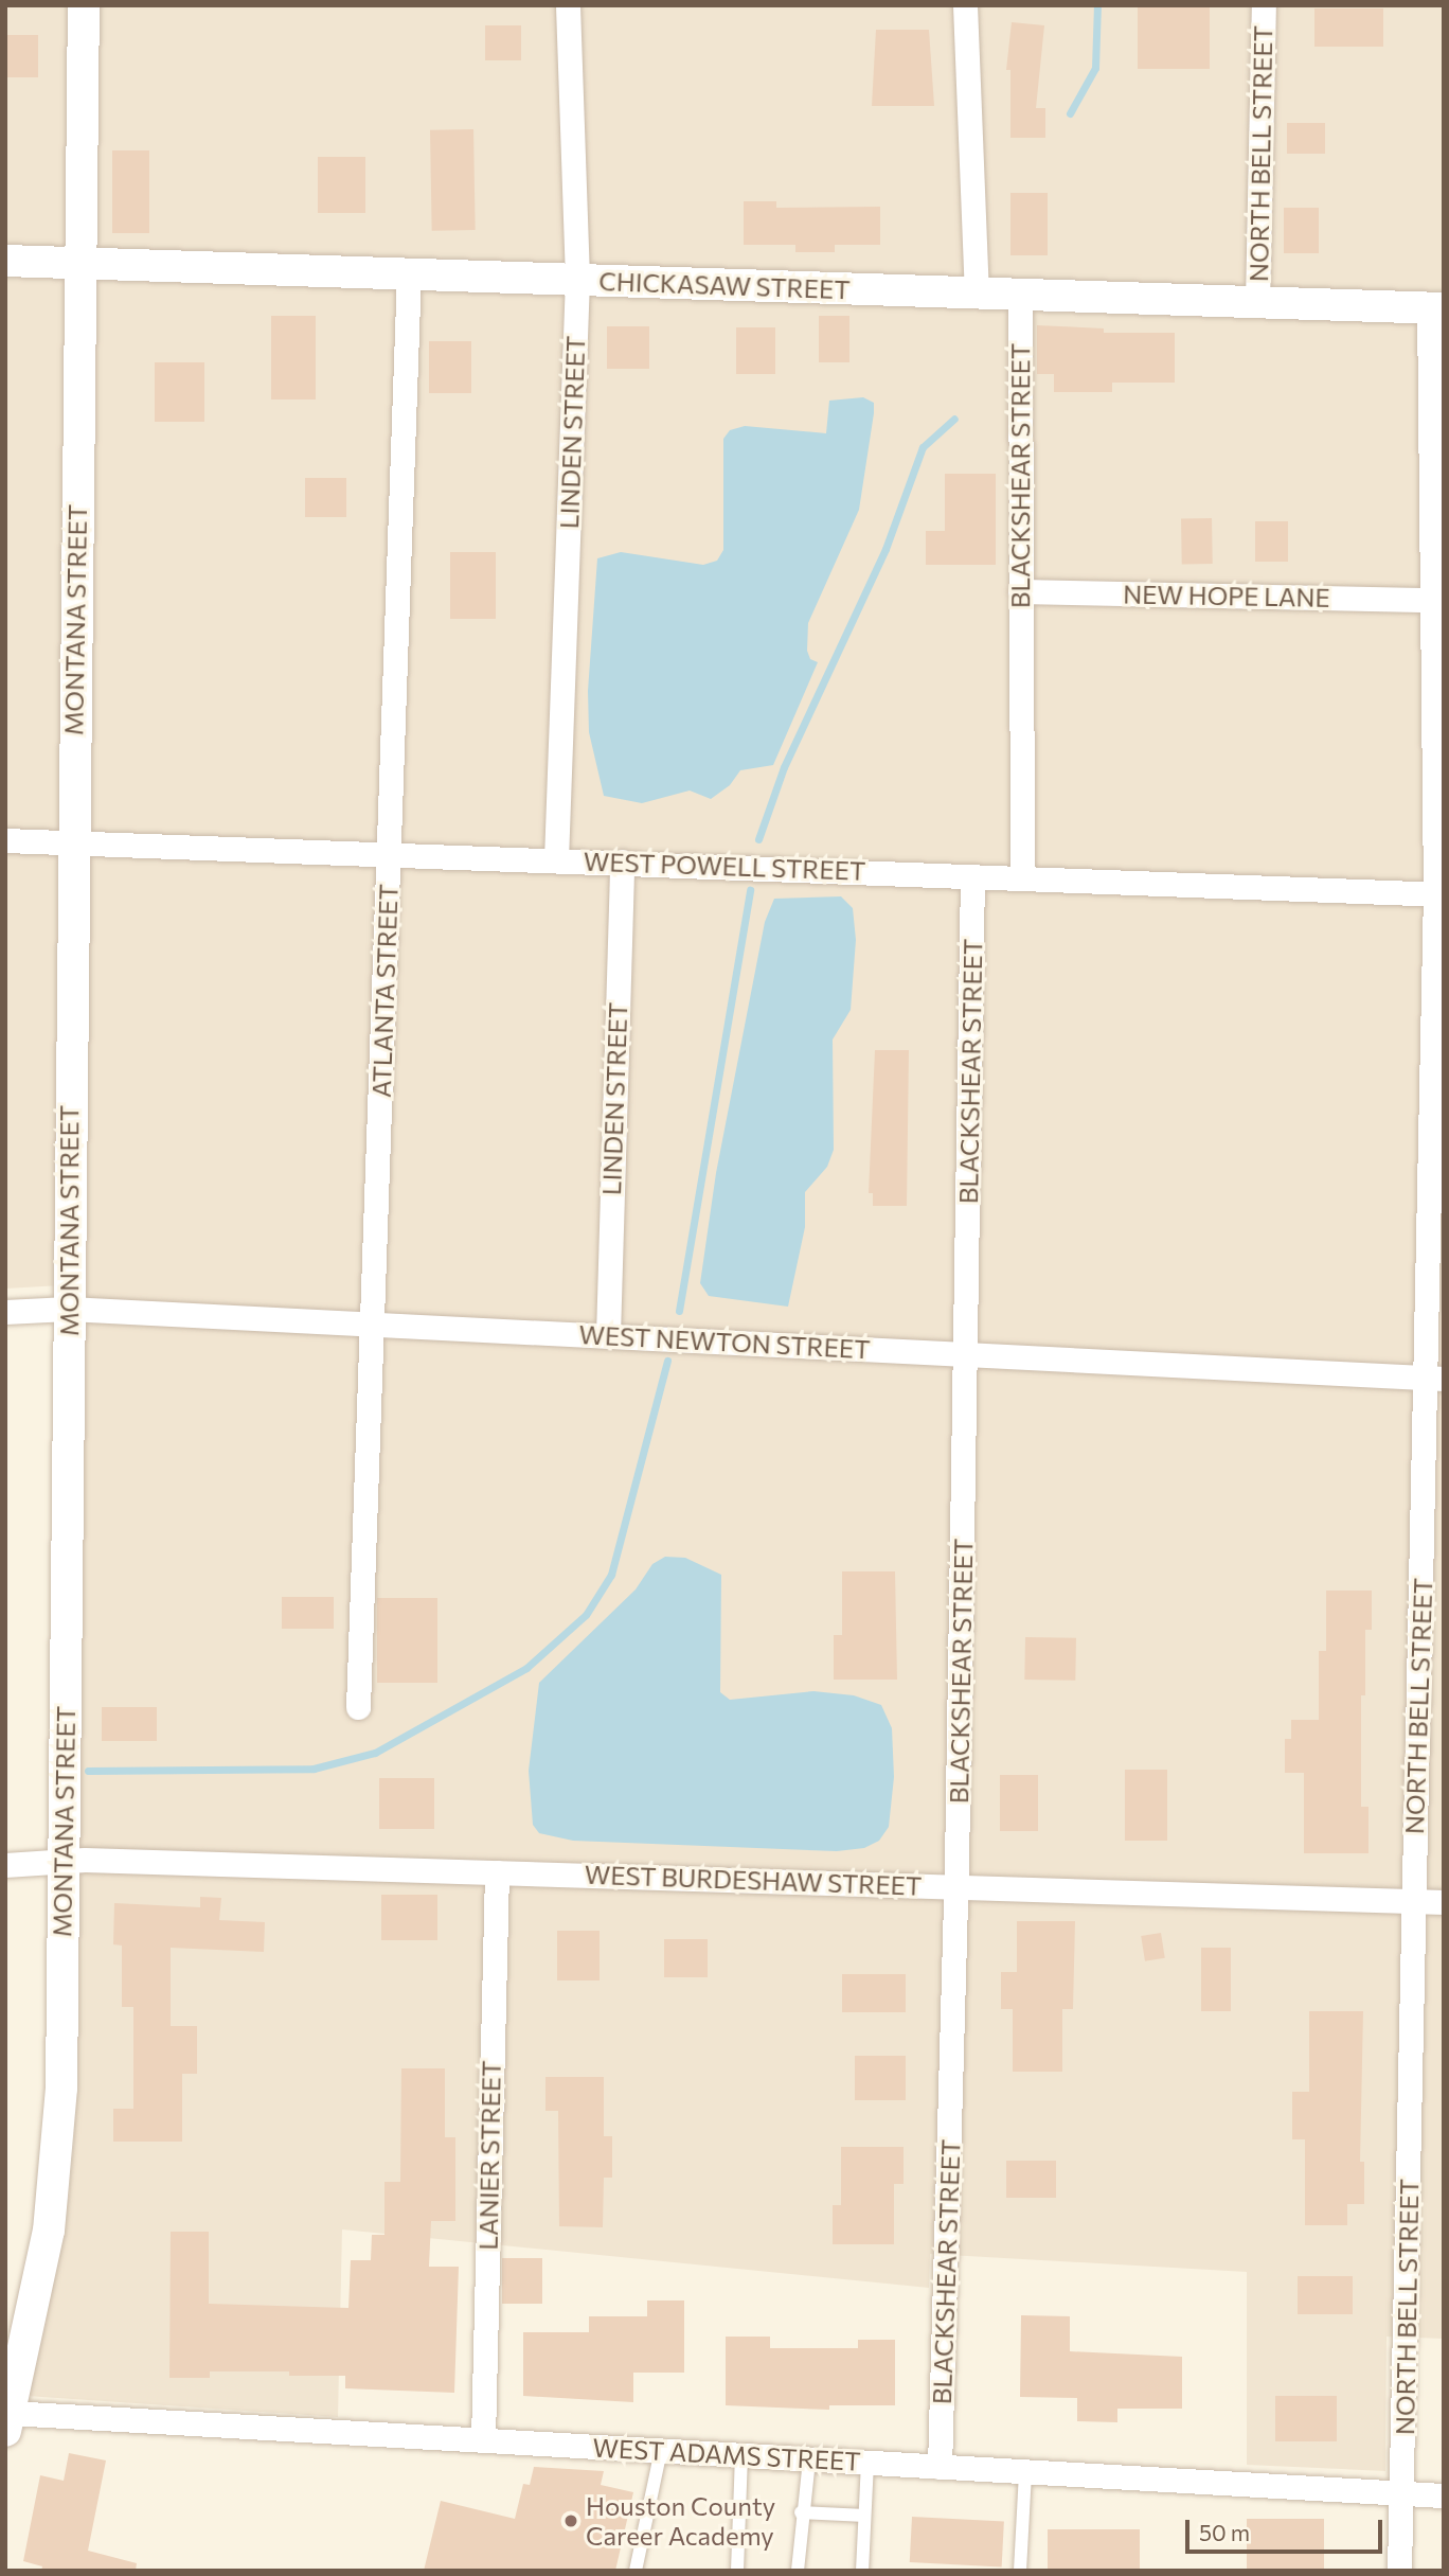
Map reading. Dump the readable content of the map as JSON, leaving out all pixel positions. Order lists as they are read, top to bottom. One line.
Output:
{"streets":{"street":["NORTH BELL STREET","CHICKASAW STREET","LINDEN STREET","BLACKSHEAR STREET","NEW HOPE LANE","MONTANA STREET","WEST POWELL STREET","ATLANTA STREET","WEST NEWTON STREET","WEST BURDESHAW STREET","LANIER STREET","WEST ADAMS STREET"]},"crossings":[["NORTH BELL STREET","CHICKASAW STREET"],["NORTH BELL STREET","NEW HOPE LANE"],["NORTH BELL STREET","WEST POWELL STREET"],["NORTH BELL STREET","WEST NEWTON STREET"],["NORTH BELL STREET","WEST BURDESHAW STREET"],["NORTH BELL STREET","WEST ADAMS STREET"],["CHICKASAW STREET","LINDEN STREET"],["CHICKASAW STREET","BLACKSHEAR STREET"],["CHICKASAW STREET","MONTANA STREET"],["CHICKASAW STREET","ATLANTA STREET"],["LINDEN STREET","WEST POWELL STREET"],["LINDEN STREET","WEST NEWTON STREET"],["BLACKSHEAR STREET","NEW HOPE LANE"],["BLACKSHEAR STREET","WEST POWELL STREET"],["BLACKSHEAR STREET","WEST NEWTON STREET"],["BLACKSHEAR STREET","WEST BURDESHAW STREET"],["BLACKSHEAR STREET","WEST ADAMS STREET"],["MONTANA STREET","WEST POWELL STREET"],["MONTANA STREET","WEST NEWTON STREET"],["MONTANA STREET","WEST BURDESHAW STREET"],["MONTANA STREET","WEST ADAMS STREET"],["WEST POWELL STREET","ATLANTA STREET"],["ATLANTA STREET","WEST NEWTON STREET"],["WEST BURDESHAW STREET","LANIER STREET"],["LANIER STREET","WEST ADAMS STREET"]],"places":["Houston County Career Academy"],"scale_bar":"50 m"}
